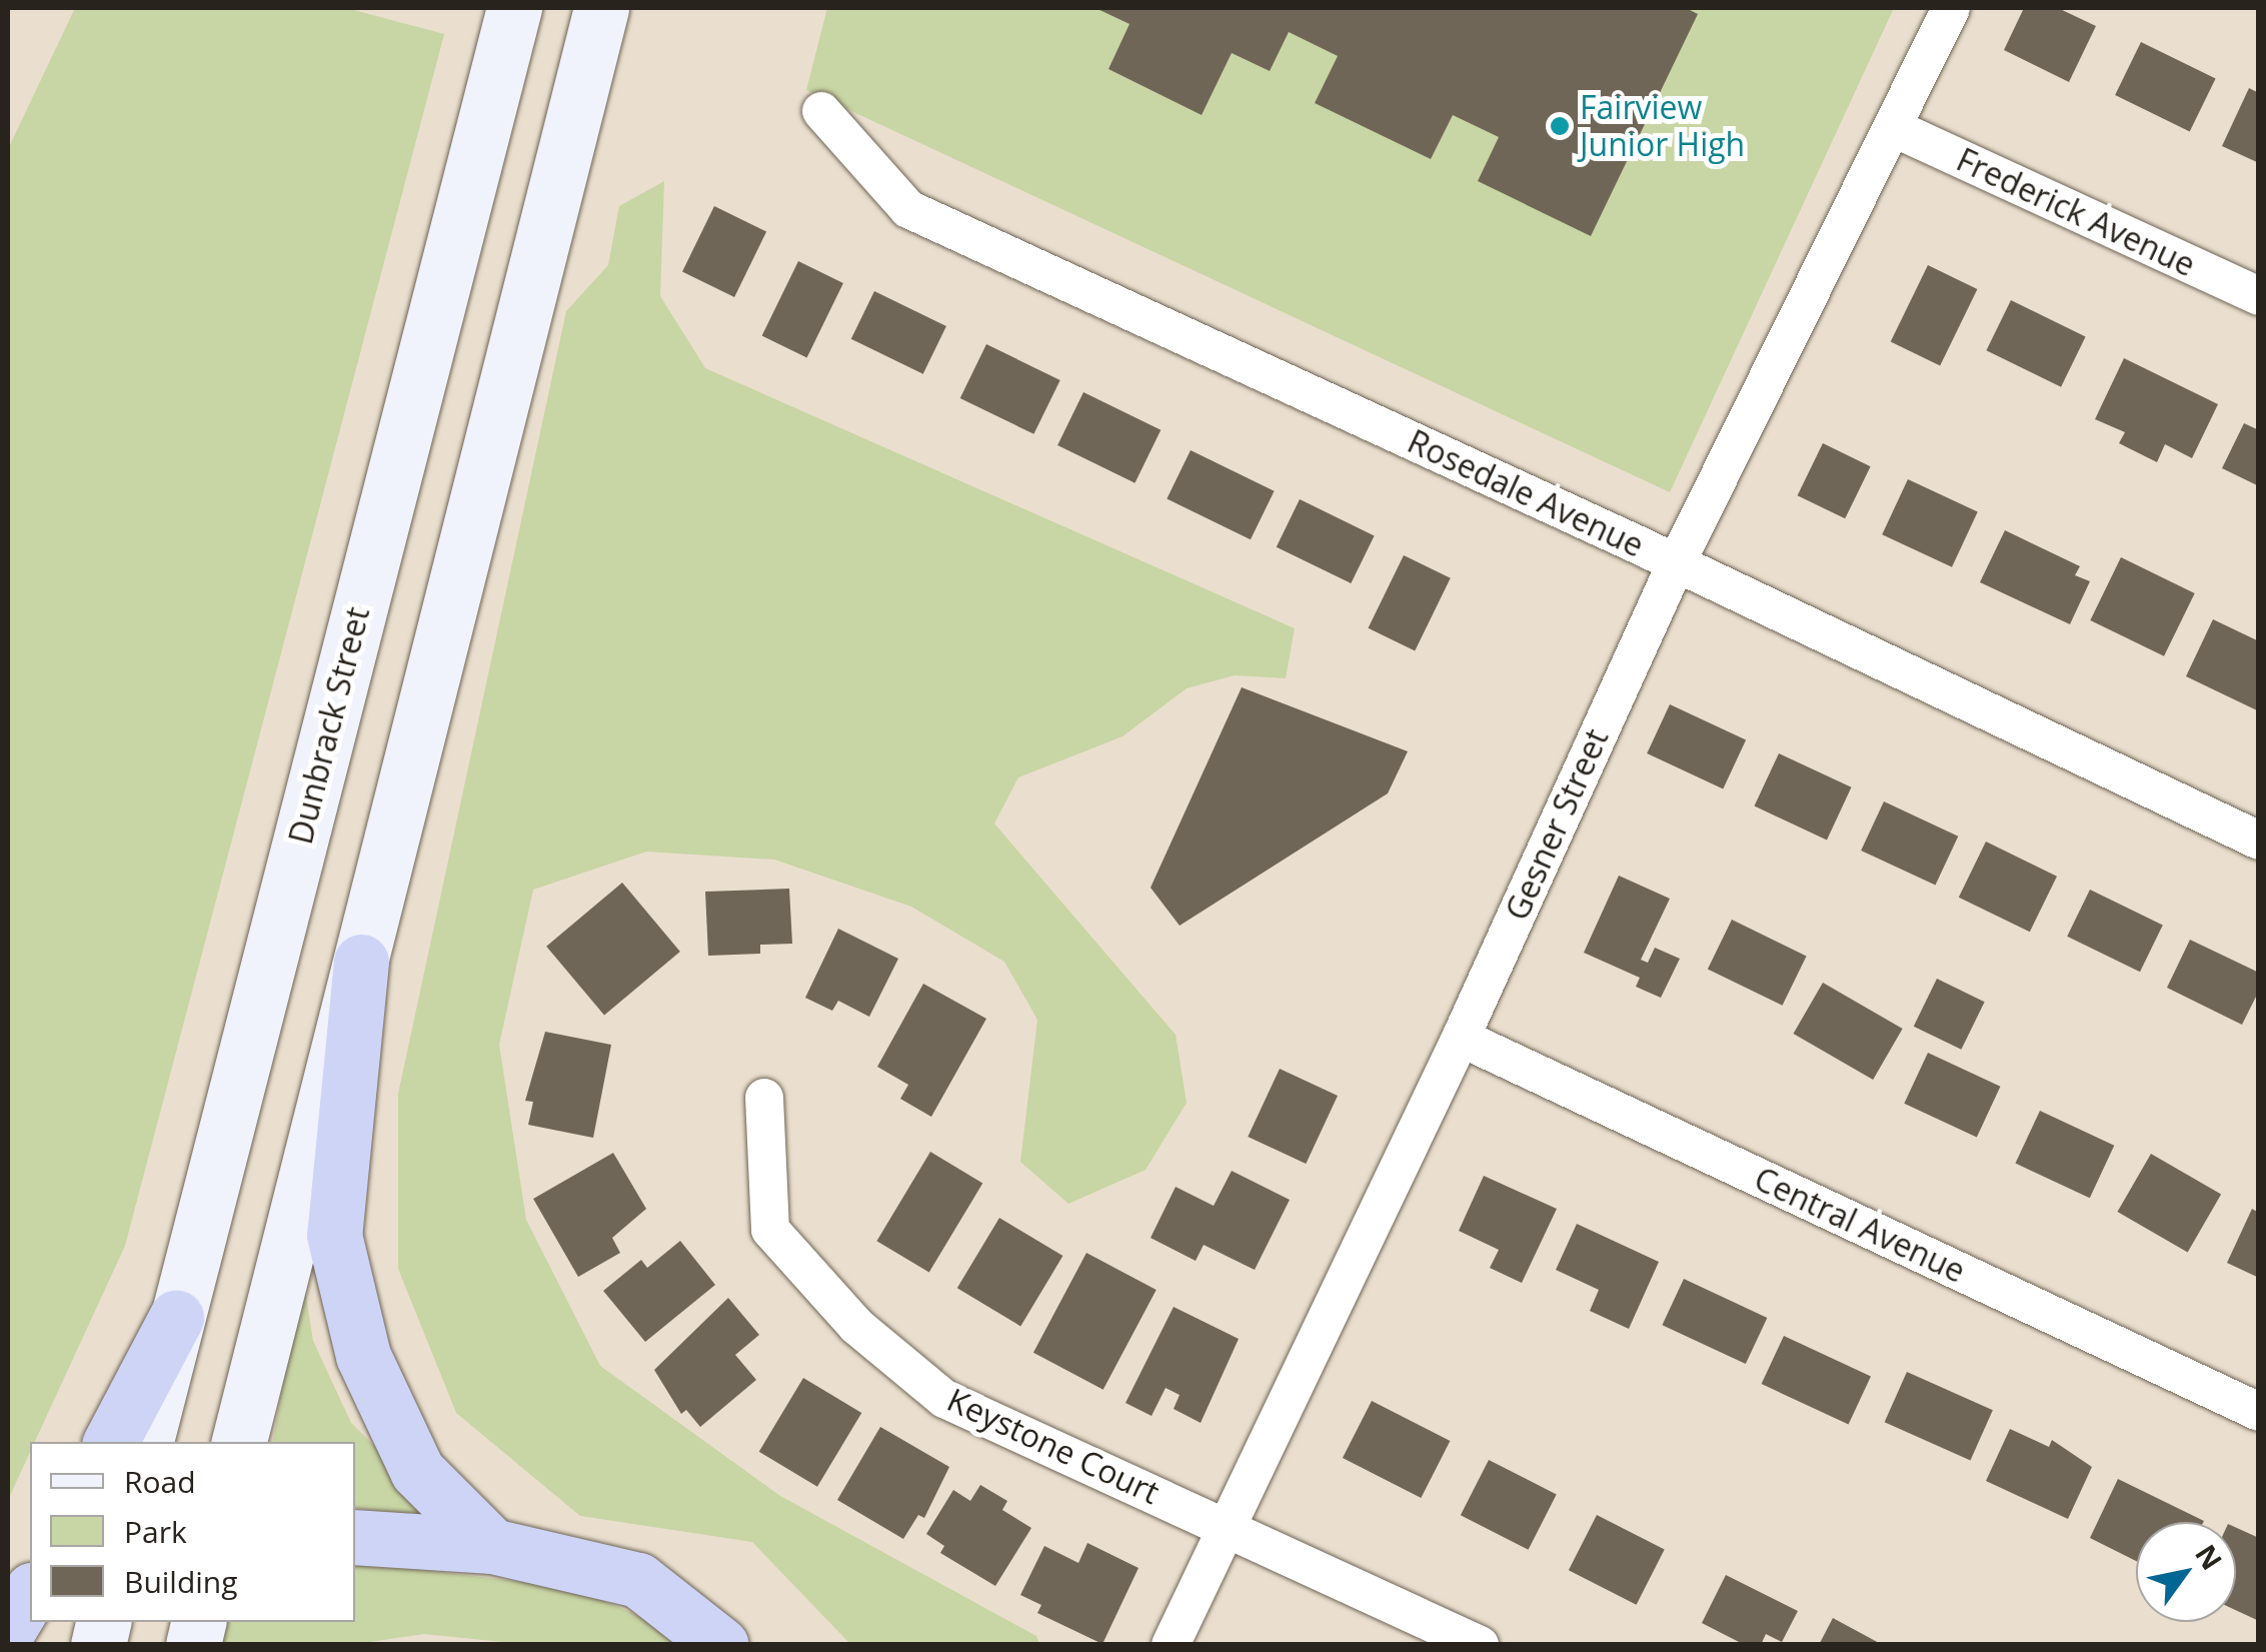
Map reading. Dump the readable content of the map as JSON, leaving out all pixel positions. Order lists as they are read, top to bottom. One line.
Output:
{"streets":{"main road":["Dunbrack Street"],"street":["Frederick Avenue","Rosedale Avenue","Gesner Street","Central Avenue","Keystone Court"]},"crossings":[["Frederick Avenue","Gesner Street"],["Rosedale Avenue","Gesner Street"],["Gesner Street","Central Avenue"],["Gesner Street","Keystone Court"]],"places":["Fairview Junior High"],"legend":["Road","Park","Building"],"north":"top right"}
